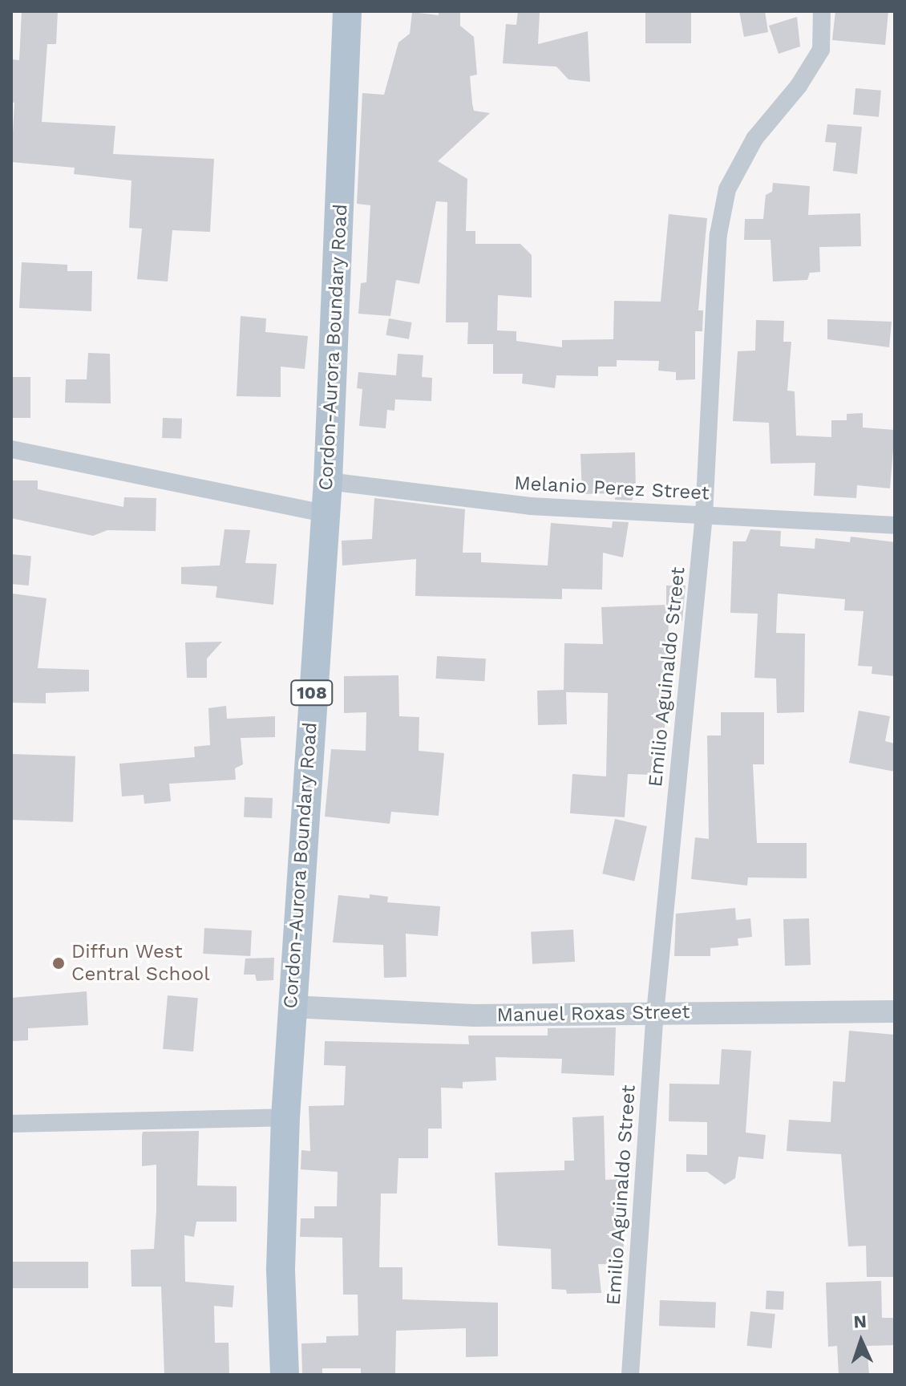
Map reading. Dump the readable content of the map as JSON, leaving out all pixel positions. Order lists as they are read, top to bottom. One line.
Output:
{"streets":{"main road":["Cordon-Aurora Boundary Road","108"],"street":["Melanio Perez Street","Emilio Aguinaldo Street","Manuel Roxas Street"]},"crossings":[["Cordon-Aurora Boundary Road","Melanio Perez Street"],["Cordon-Aurora Boundary Road","Manuel Roxas Street"],["Melanio Perez Street","Emilio Aguinaldo Street"],["Emilio Aguinaldo Street","Manuel Roxas Street"]],"places":["Diffun West Central School"],"north":"top"}
